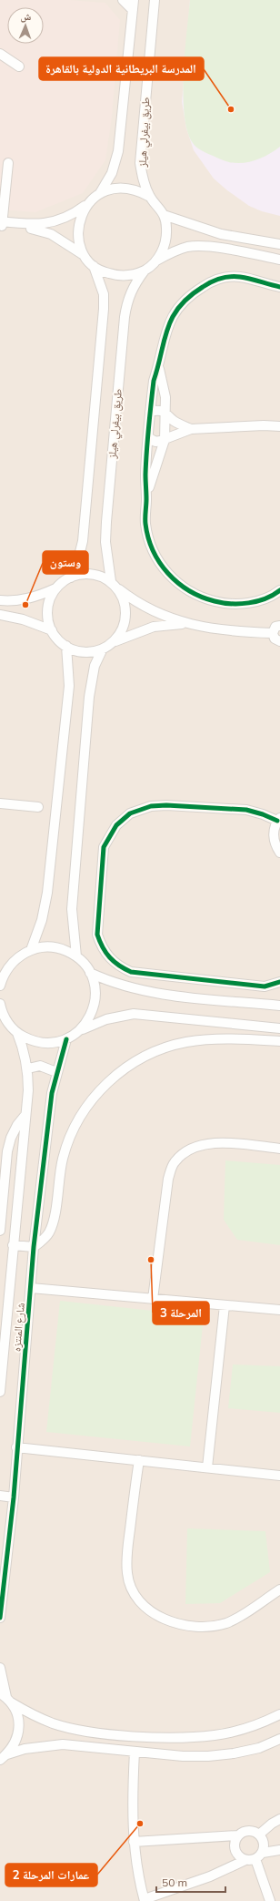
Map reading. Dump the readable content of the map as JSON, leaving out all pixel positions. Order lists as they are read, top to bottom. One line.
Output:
{"streets":{"street":["طريق بيفرلي هيلز","شارع المنتزه"]},"places":["المدرسة البريطانية الدولية بالقاهرة","وستون","المرحلة 3","عمارات المرحلة 2"],"scale_bar":"50 m","north":"top"}
